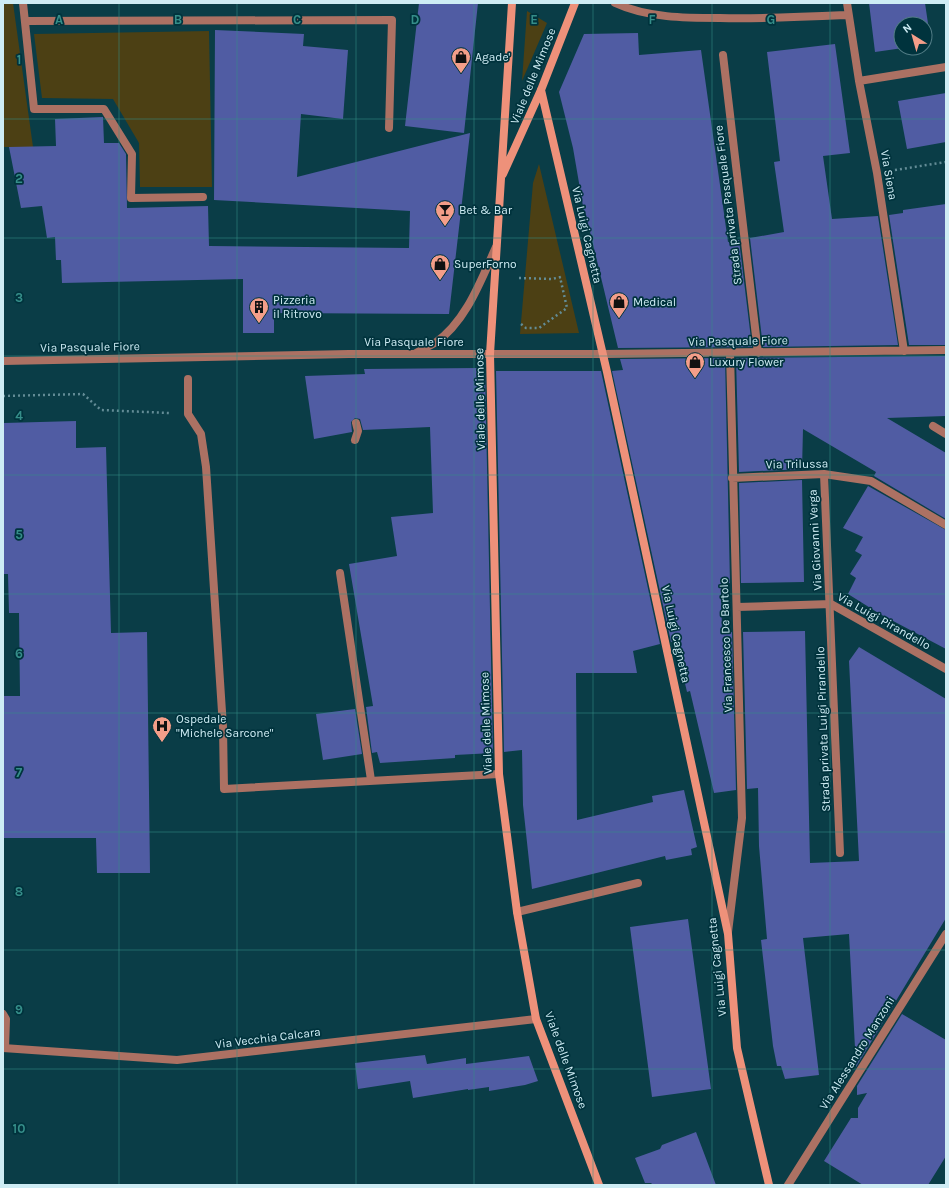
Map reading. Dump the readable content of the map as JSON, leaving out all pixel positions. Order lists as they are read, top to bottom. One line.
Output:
{"streets":{"main road":["Viale delle Mimose","Via Luigi Cagnetta"],"street":["Via Siena","Strada privata Pasquale Fiore","Via Pasquale Fiore","Via Trilussa","Via Giovanni Verga","Via Luigi Pirandello","Via Francesco De Bartolo","Strada privata Luigi Pirandello","Via Vecchia Calcara","Via Alessandro Manzoni"]},"crossings":[["Viale delle Mimose","Via Luigi Cagnetta"],["Viale delle Mimose","Via Pasquale Fiore"],["Viale delle Mimose","Via Vecchia Calcara"],["Via Siena","Via Pasquale Fiore"],["Strada privata Pasquale Fiore","Via Pasquale Fiore"],["Via Luigi Cagnetta","Via Pasquale Fiore"],["Via Luigi Cagnetta","Via Francesco De Bartolo"],["Via Pasquale Fiore","Via Francesco De Bartolo"],["Via Trilussa","Via Giovanni Verga"],["Via Trilussa","Via Francesco De Bartolo"],["Via Giovanni Verga","Via Luigi Pirandello"],["Via Giovanni Verga","Strada privata Luigi Pirandello"],["Via Luigi Pirandello","Via Francesco De Bartolo"],["Via Luigi Pirandello","Strada privata Luigi Pirandello"]],"places":{"shop":["Agade'","SuperForno","Medical","Luxury Flower"],"bar":["Bet & Bar"],"building":["Pizzeria il Ritrovo"],"hospital":["Ospedale \"Michele Sarcone\""]},"north":"top left","grid":{"columns":["A","B","C","D","E","F","G"],"rows":["1","2","3","4","5","6","7","8","9","10"]}}
